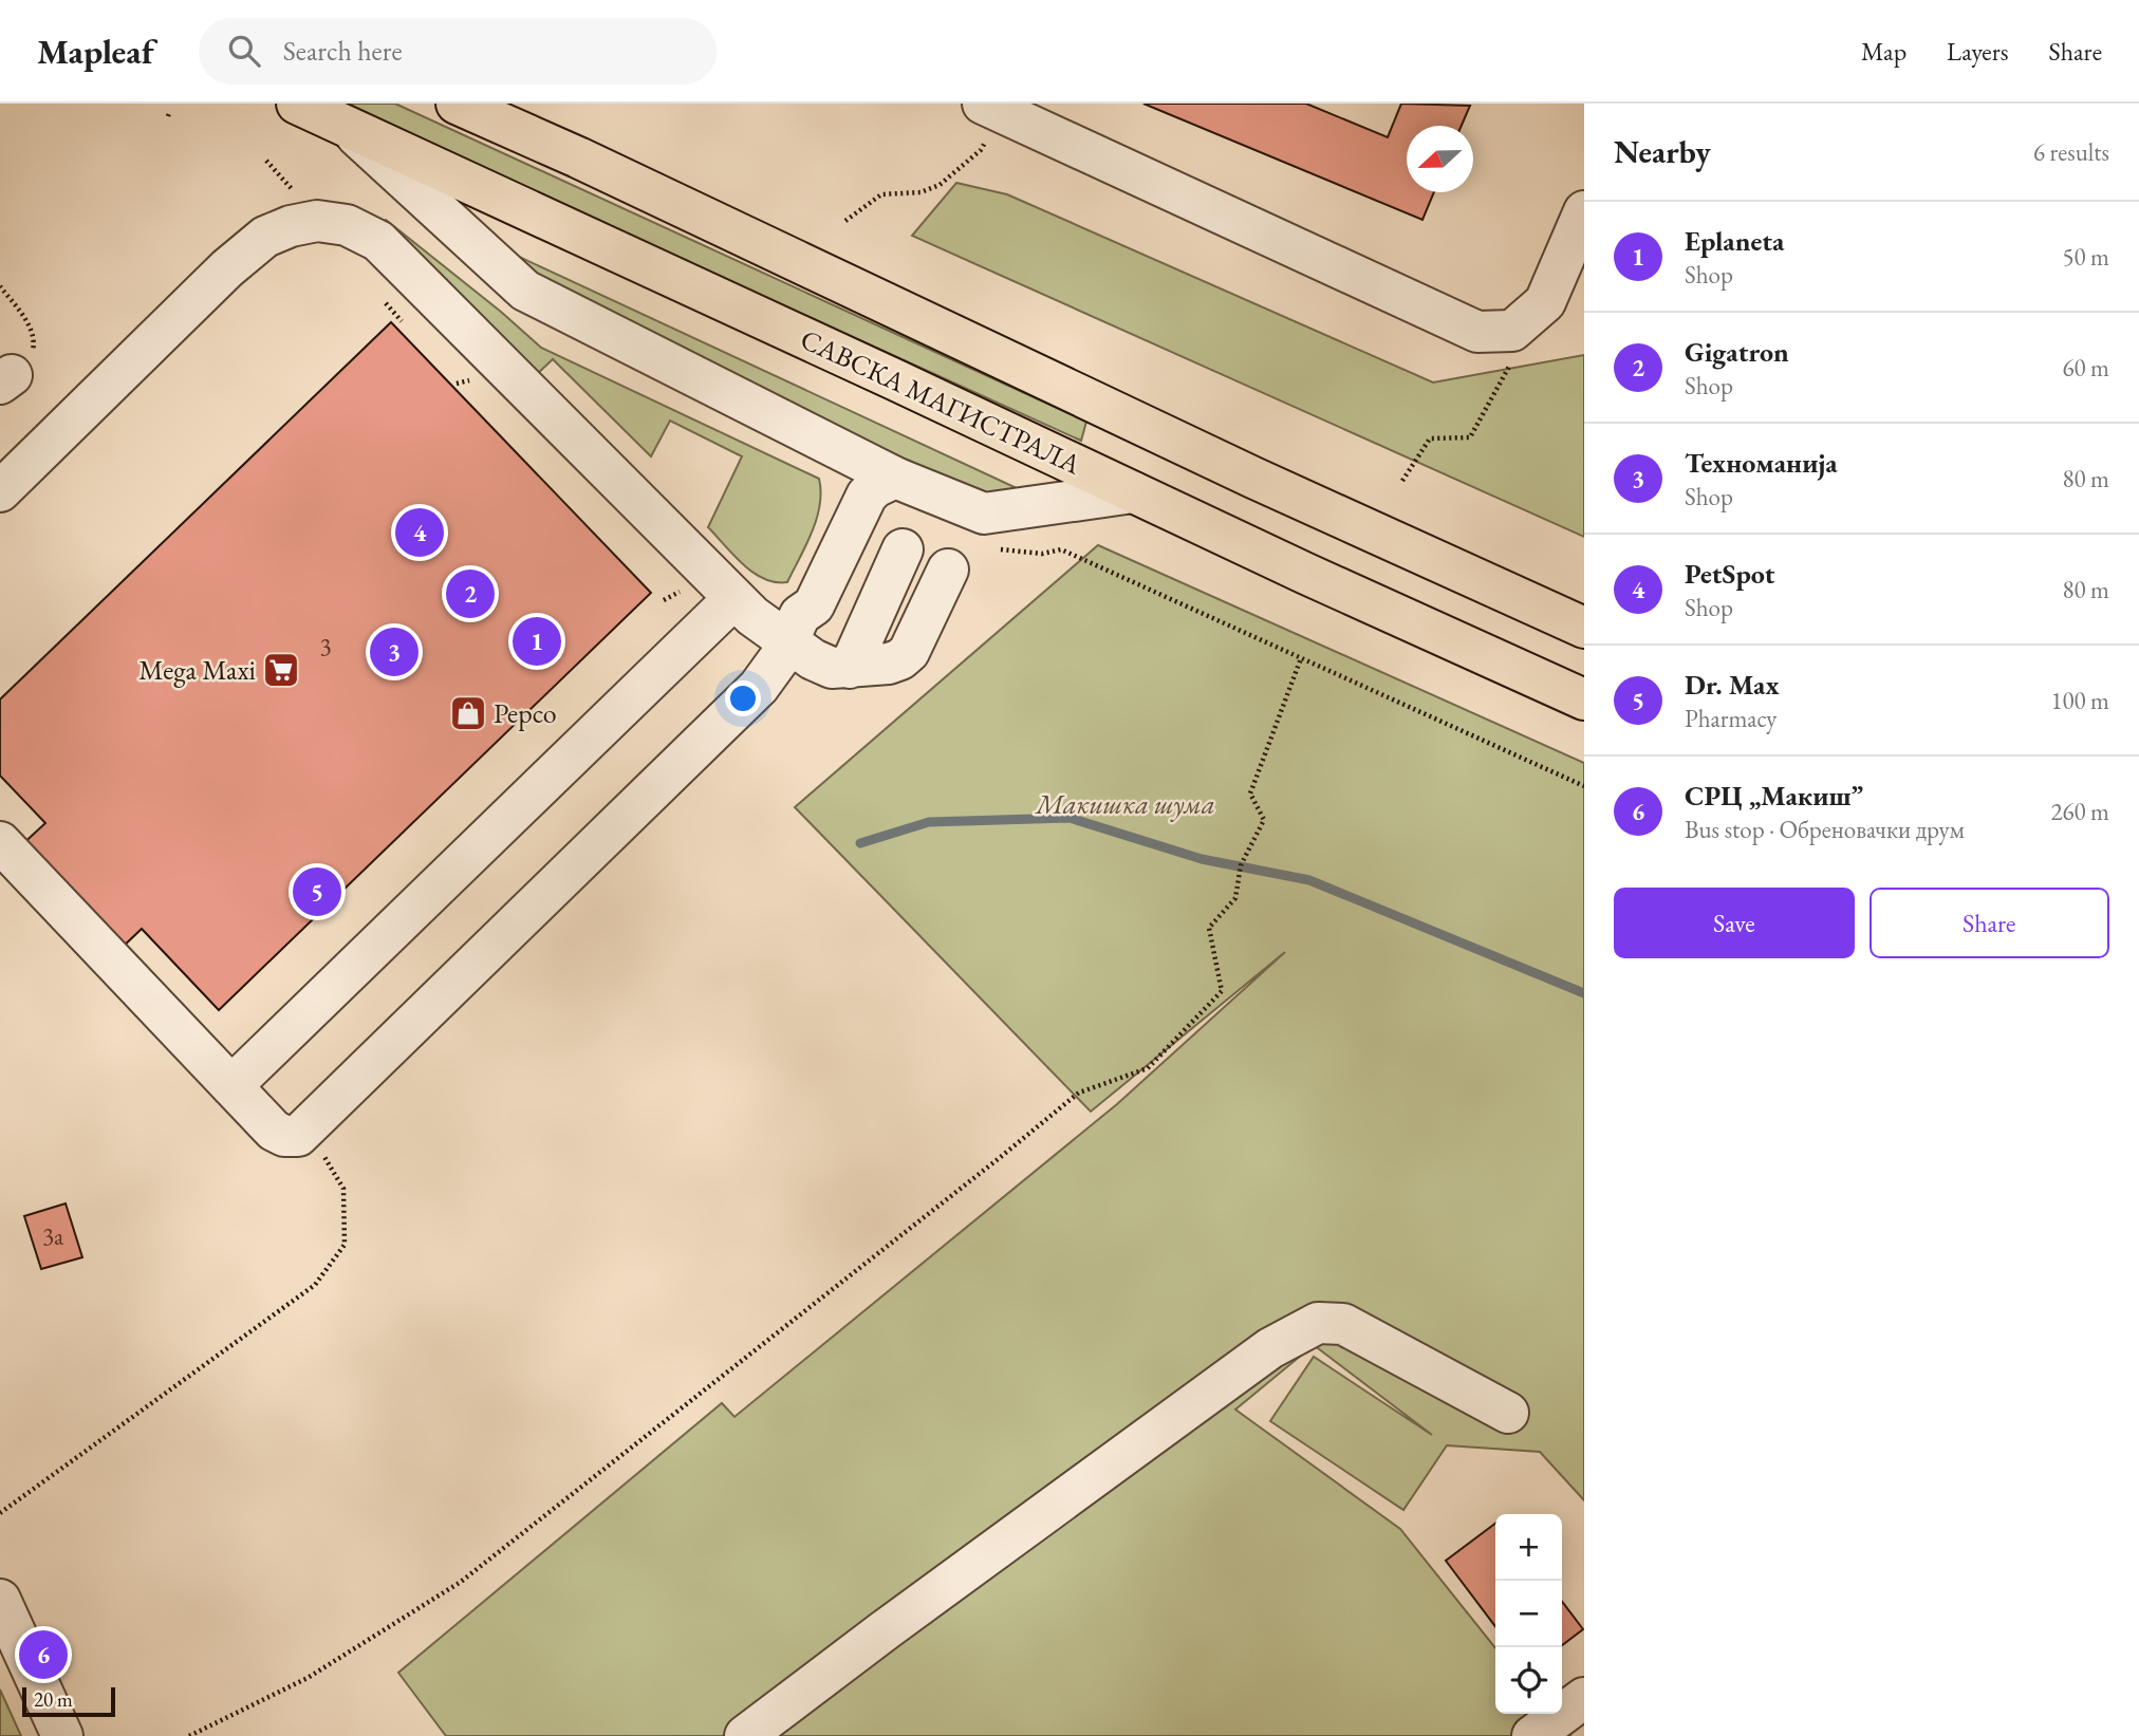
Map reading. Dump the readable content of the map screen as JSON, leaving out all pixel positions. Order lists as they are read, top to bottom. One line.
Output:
{"streets":{"main road":["САВСКА МАГИСТРАЛА"]},"parks":["Макишка шума"],"places":{"supermarket":["Mega Maxi"],"shop":["Pepco"]},"house_numbers":["3","3a"],"scale_bar":"20 m","north":"left","page":{"header":"Mapleaf","search":"Search here","nav":["Map","Layers","Share"],"heading":["Nearby","6 results"],"list":[{"mark":"1","name":"Eplaneta","note":"Shop","value":"50 m"},{"mark":"2","name":"Gigatron","note":"Shop","value":"60 m"},{"mark":"3","name":"Техноманија","note":"Shop","value":"80 m"},{"mark":"4","name":"PetSpot","note":"Shop","value":"80 m"},{"mark":"5","name":"Dr. Max","note":"Pharmacy","value":"100 m"},{"mark":"6","name":"СРЦ „Макиш”","note":"Bus stop · Обреновачки друм","value":"260 m"}],"pins":["4","2","1","3","5","6"],"buttons":["Save","Share"],"map_buttons":["+","−"],"scale":"20 m"}}
